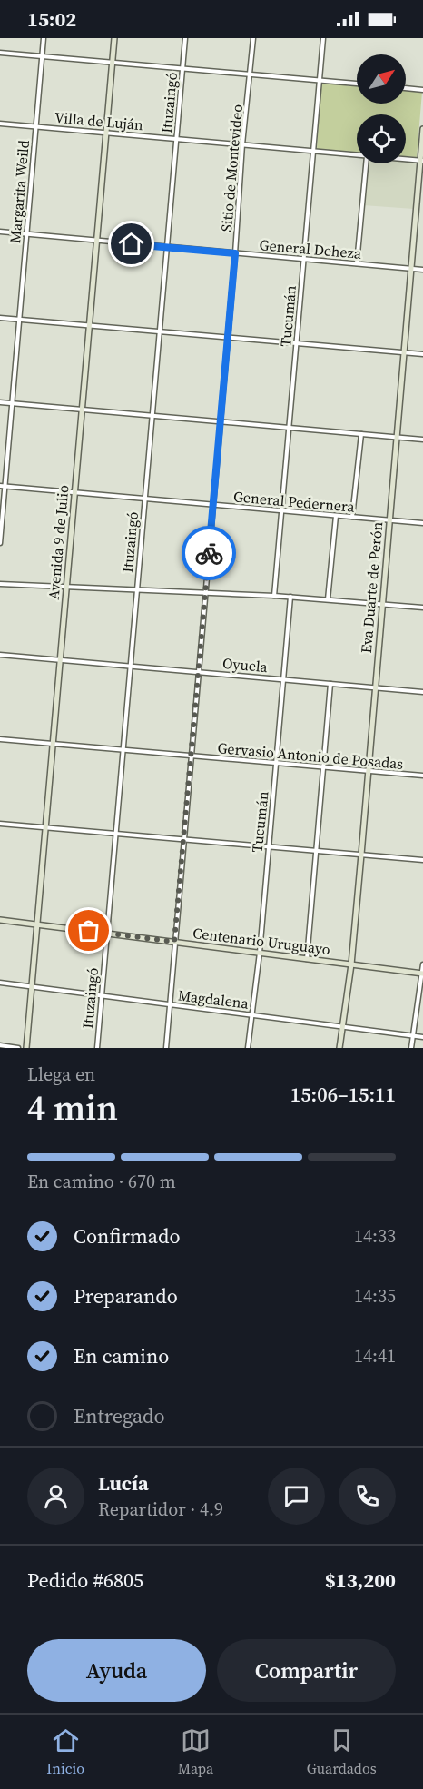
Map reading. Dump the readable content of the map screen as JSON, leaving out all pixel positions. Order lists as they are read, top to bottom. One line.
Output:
{"streets":{"main road":["Avenida 9 de Julio","Eva Duarte de Perón","Centenario Uruguayo"],"street":["Ituzaingó","Villa de Luján","Sitio de Montevideo","Margarita Weild","General Deheza","Tucumán","General Pedernera","Oyuela","Gervasio Antonio de Posadas","Magdalena"]},"crossings":[["Ituzaingó","Villa de Luján"],["Ituzaingó","General Deheza"],["Ituzaingó","General Pedernera"],["Ituzaingó","Oyuela"],["Ituzaingó","Gervasio Antonio de Posadas"],["Ituzaingó","Centenario Uruguayo"],["Ituzaingó","Magdalena"],["Villa de Luján","Sitio de Montevideo"],["Villa de Luján","Margarita Weild"],["Villa de Luján","Tucumán"],["Villa de Luján","Avenida 9 de Julio"],["Villa de Luján","Eva Duarte de Perón"],["Sitio de Montevideo","General Deheza"],["Sitio de Montevideo","General Pedernera"],["Sitio de Montevideo","Oyuela"],["Sitio de Montevideo","Gervasio Antonio de Posadas"],["Sitio de Montevideo","Centenario Uruguayo"],["Sitio de Montevideo","Magdalena"],["Margarita Weild","General Deheza"],["Margarita Weild","General Pedernera"],["General Deheza","Tucumán"],["General Deheza","Avenida 9 de Julio"],["General Deheza","Eva Duarte de Perón"],["Tucumán","General Pedernera"],["Tucumán","Oyuela"],["Tucumán","Gervasio Antonio de Posadas"],["Tucumán","Centenario Uruguayo"],["Tucumán","Magdalena"],["General Pedernera","Avenida 9 de Julio"],["General Pedernera","Eva Duarte de Perón"],["Avenida 9 de Julio","Oyuela"],["Avenida 9 de Julio","Gervasio Antonio de Posadas"],["Avenida 9 de Julio","Centenario Uruguayo"],["Avenida 9 de Julio","Magdalena"],["Eva Duarte de Perón","Oyuela"],["Eva Duarte de Perón","Gervasio Antonio de Posadas"],["Eva Duarte de Perón","Centenario Uruguayo"],["Eva Duarte de Perón","Magdalena"]],"north":"top right","page":{"status":"15:02","heading":["4 min","Llega en","15:06–15:11"],"panel":["Lucía","Repartidor · 4.9","Pedido #6805","$13,200"],"bar":"En camino · 670 m","list":[["Confirmado","14:33"],["Preparando","14:35"],["En camino","14:41"],"Entregado"],"buttons":["Ayuda","Compartir"],"tabs":["Inicio","Mapa","Guardados"]}}
